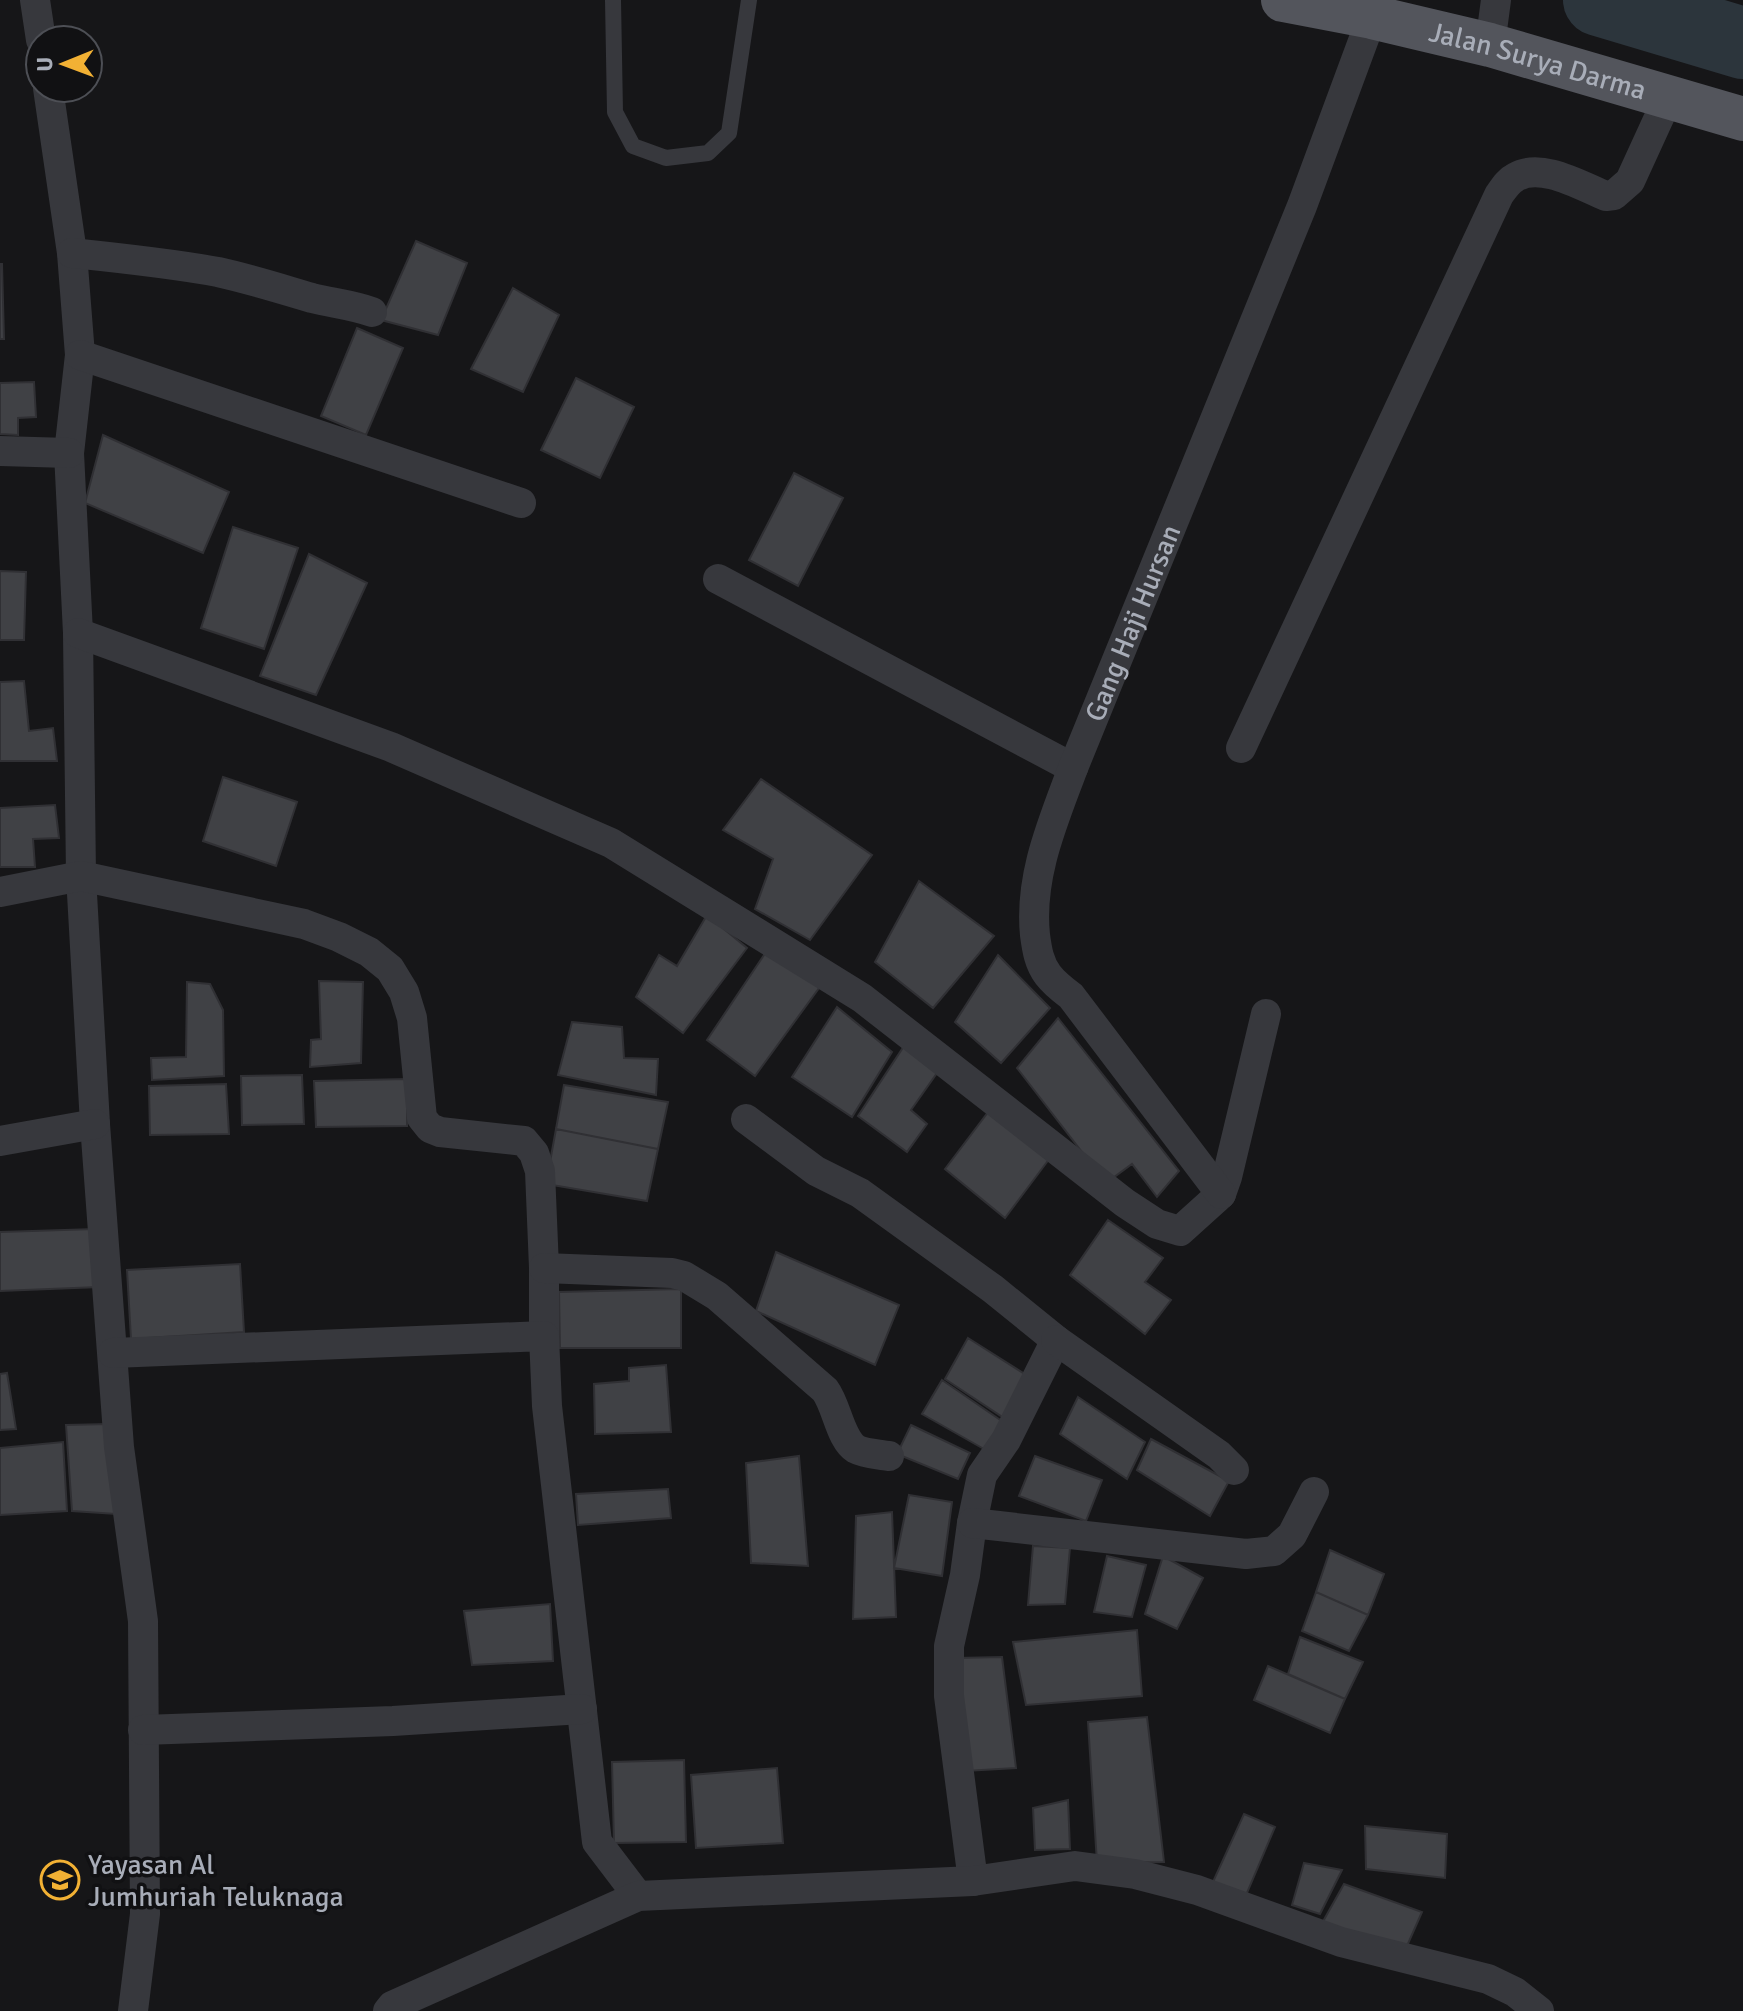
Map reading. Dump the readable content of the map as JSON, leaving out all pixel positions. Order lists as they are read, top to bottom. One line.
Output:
{"streets":{"main road":["Jalan Surya Darma"],"street":["Gang Haji Hursan"]},"crossings":[["Jalan Surya Darma","Gang Haji Hursan"]],"places":{"school or university":["Yayasan Al Jumhuriah Teluknaga"]},"north":"left"}
